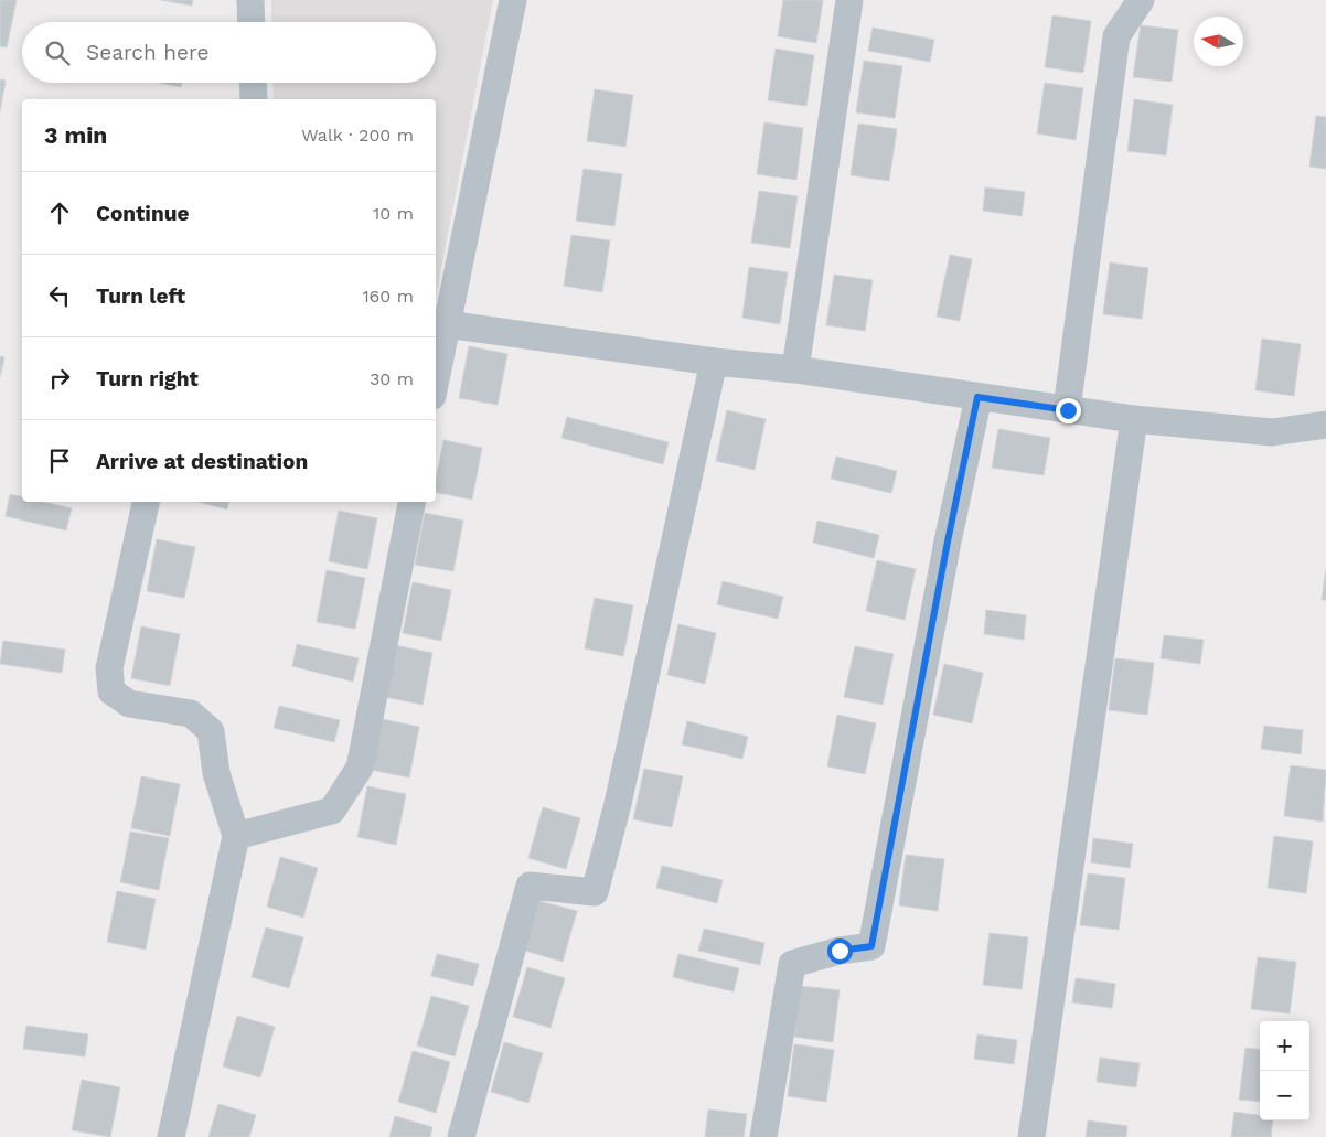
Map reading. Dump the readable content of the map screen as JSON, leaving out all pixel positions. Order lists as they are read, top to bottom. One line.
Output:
{"north":"left","page":{"search":"Search here","heading":["3 min","Walk · 200 m"],"list":[["Continue","10 m"],["Turn left","160 m"],["Turn right","30 m"],"Arrive at destination"],"map_buttons":["+","−"]}}
